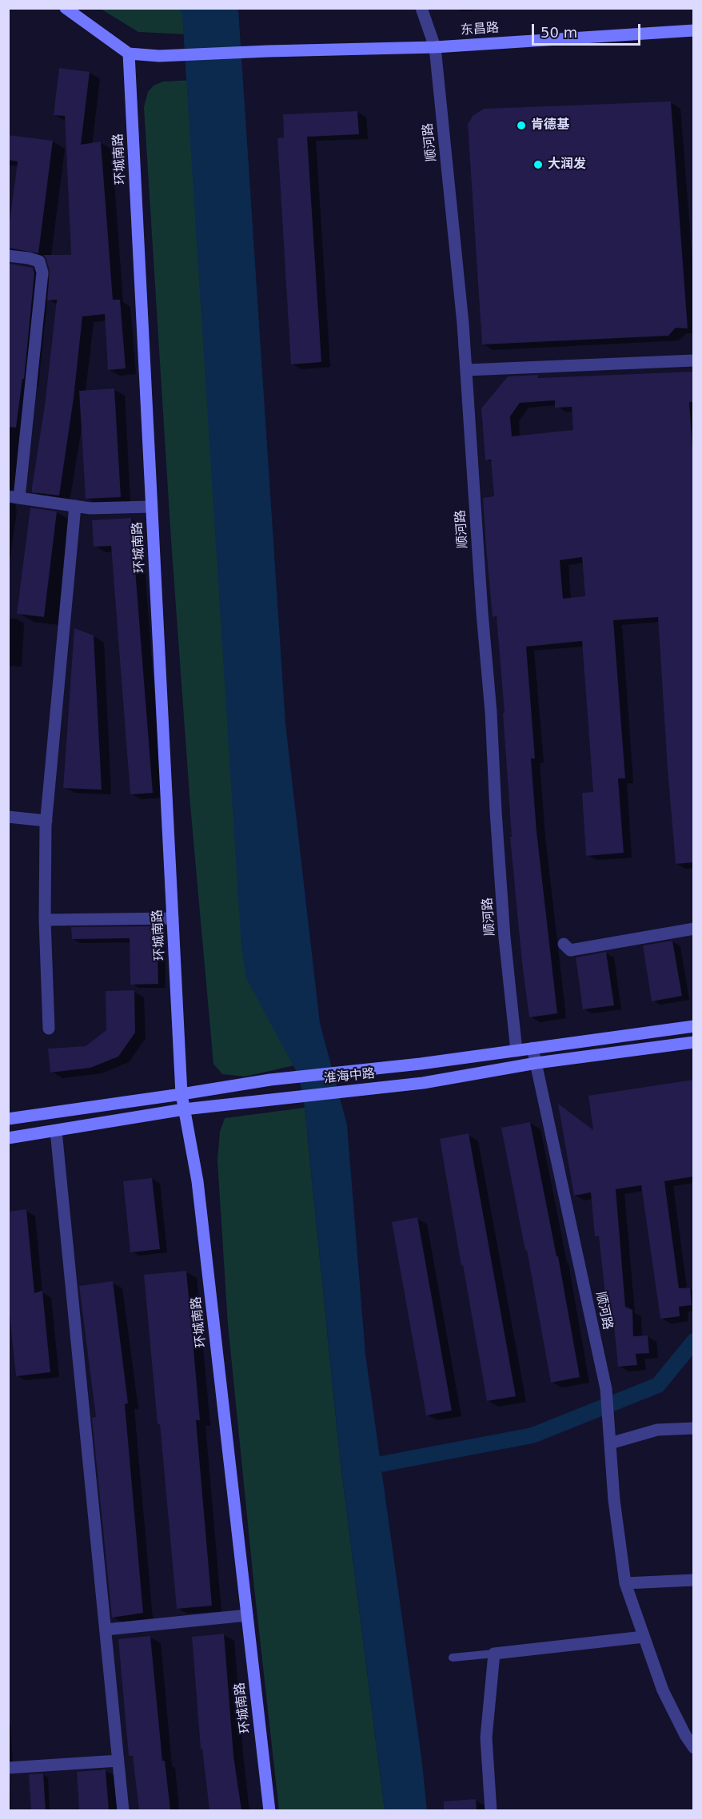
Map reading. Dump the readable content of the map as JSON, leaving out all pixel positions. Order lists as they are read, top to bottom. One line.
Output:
{"streets":{"main road":["东昌路","环城南路","淮海中路"],"street":["顺河路"]},"crossings":[["东昌路","顺河路"],["东昌路","环城南路"],["顺河路","淮海中路"],["环城南路","淮海中路"]],"places":["肯德基","大润发"],"scale_bar":"50 m"}
